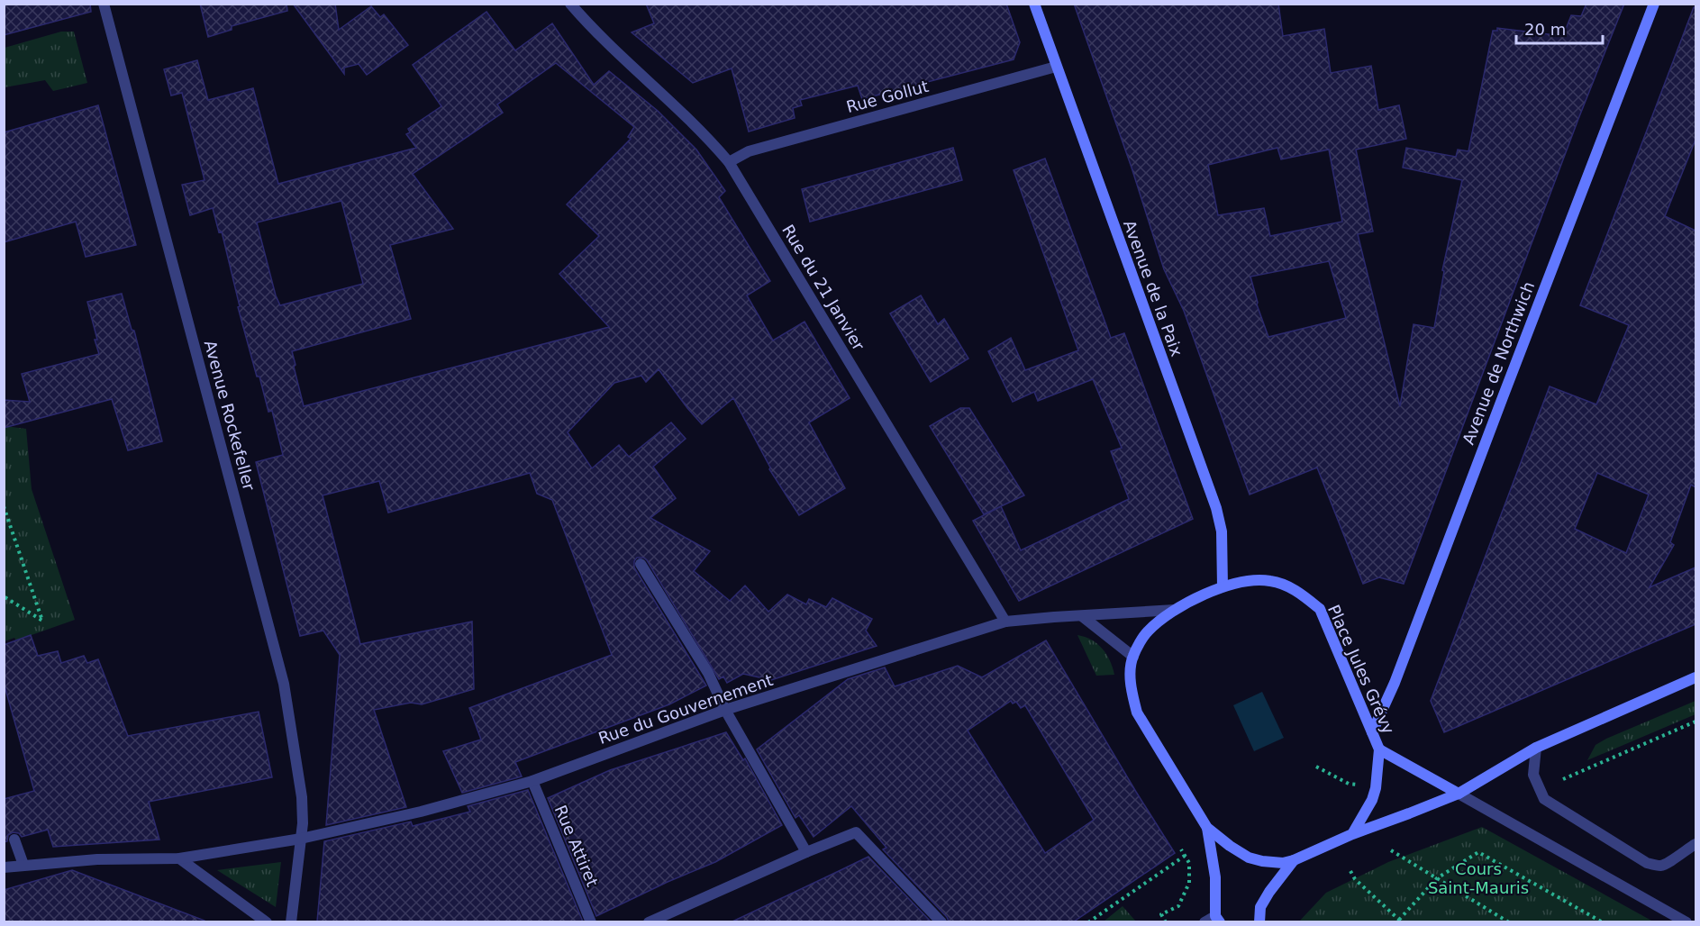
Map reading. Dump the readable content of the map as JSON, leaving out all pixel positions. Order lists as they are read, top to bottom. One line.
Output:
{"streets":{"main road":["Avenue de la Paix","Avenue de Northwich","Place Jules Grévy"],"street":["Rue Gollut","Rue du 21 Janvier","Avenue Rockefeller","Rue du Gouvernement","Rue Attiret"]},"crossings":[["Rue Gollut","Rue du 21 Janvier"],["Rue Gollut","Avenue de la Paix"],["Rue du 21 Janvier","Rue du Gouvernement"],["Avenue de la Paix","Place Jules Grévy"],["Avenue de Northwich","Place Jules Grévy"],["Avenue Rockefeller","Rue du Gouvernement"],["Place Jules Grévy","Rue du Gouvernement"],["Rue du Gouvernement","Rue Attiret"]],"parks":["Cours Saint-Mauris"],"scale_bar":"20 m"}
